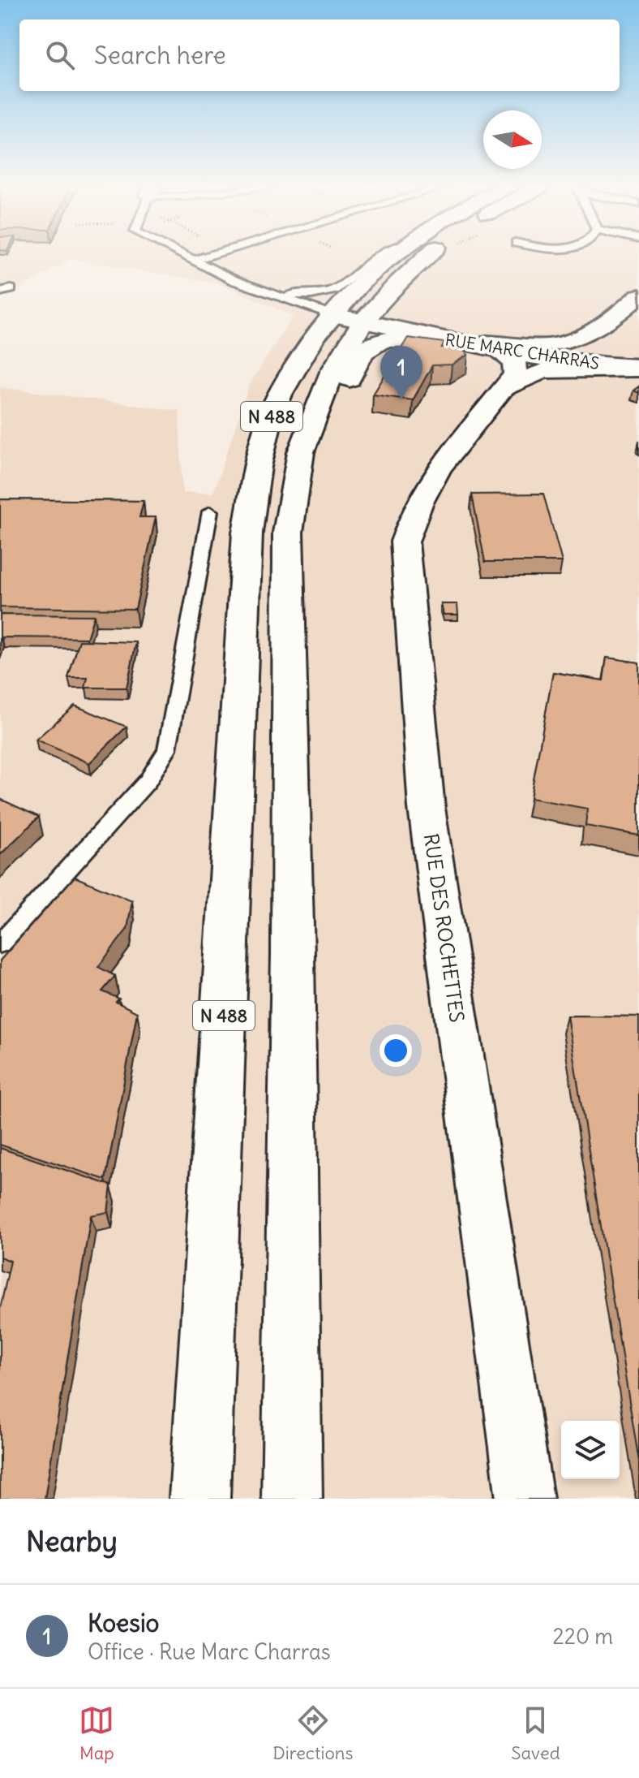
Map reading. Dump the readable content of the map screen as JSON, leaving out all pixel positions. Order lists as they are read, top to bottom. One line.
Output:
{"streets":{"main road":["RUE MARC CHARRAS","N 488"],"street":["RUE DES ROCHETTES"]},"crossings":[["RUE MARC CHARRAS","N 488"],["RUE MARC CHARRAS","RUE DES ROCHETTES"]],"north":"right","page":{"search":"Search here","pins":"1","heading":"Nearby","list":[{"mark":"1","name":"Koesio","note":"Office · Rue Marc Charras","value":"220 m"}],"nav":["Map","Directions","Saved"]}}
